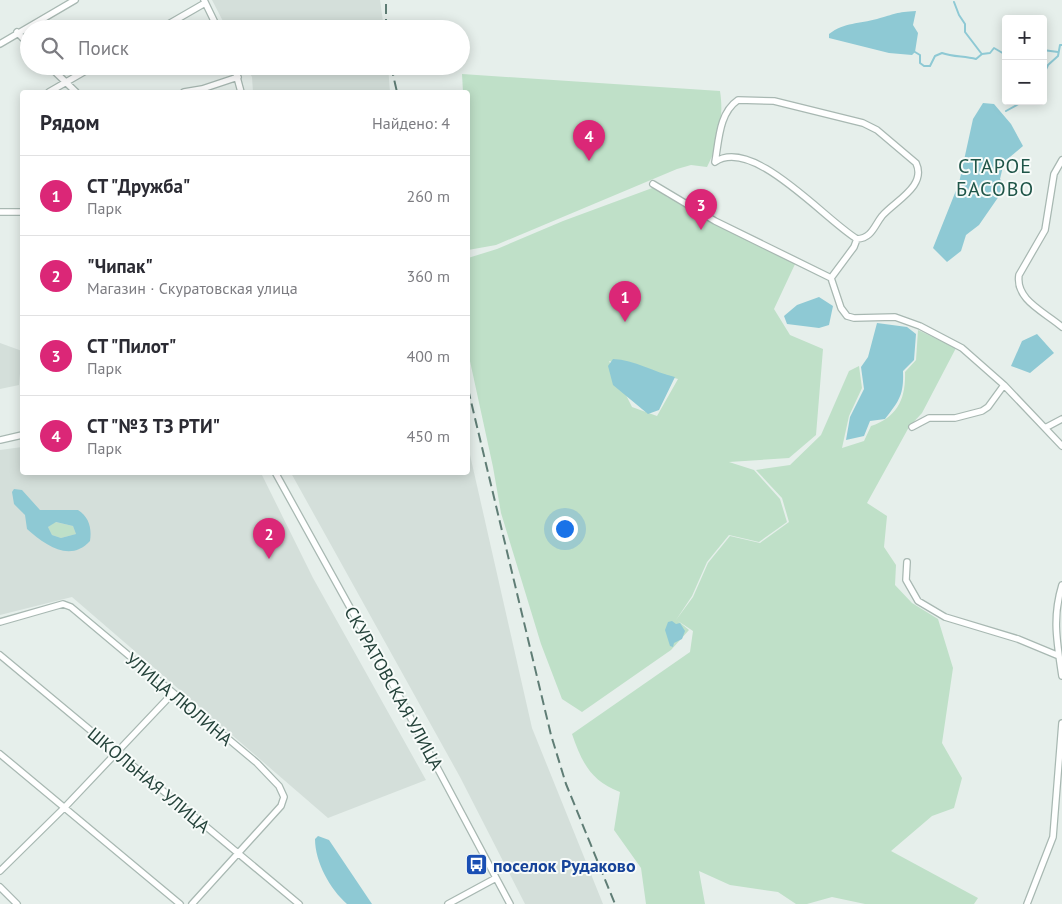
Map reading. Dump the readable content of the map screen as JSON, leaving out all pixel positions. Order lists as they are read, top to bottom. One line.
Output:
{"streets":{"street":["СКУРАТОВСКАЯ УЛИЦА","УЛИЦА ЛЮЛИНА","ШКОЛЬНАЯ УЛИЦА"]},"crossings":[["УЛИЦА ЛЮЛИНА","ШКОЛЬНАЯ УЛИЦА"]],"districts":["СТАРОЕ БАСОВО"],"places":{"bus stop":["поселок Рудаково"]},"page":{"map_buttons":["+","−"],"search":"Поиск","heading":["Рядом","Найдено: 4"],"pins":["4","3","1","2"],"list":[{"mark":"1","name":"СТ \"Дружба\"","note":"Парк","value":"260 m"},{"mark":"2","name":"\"Чипак\"","note":"Магазин · Скуратовская улица","value":"360 m"},{"mark":"3","name":"СТ \"Пилот\"","note":"Парк","value":"400 m"},{"mark":"4","name":"СТ \"№3 ТЗ РТИ\"","note":"Парк","value":"450 m"}]}}
